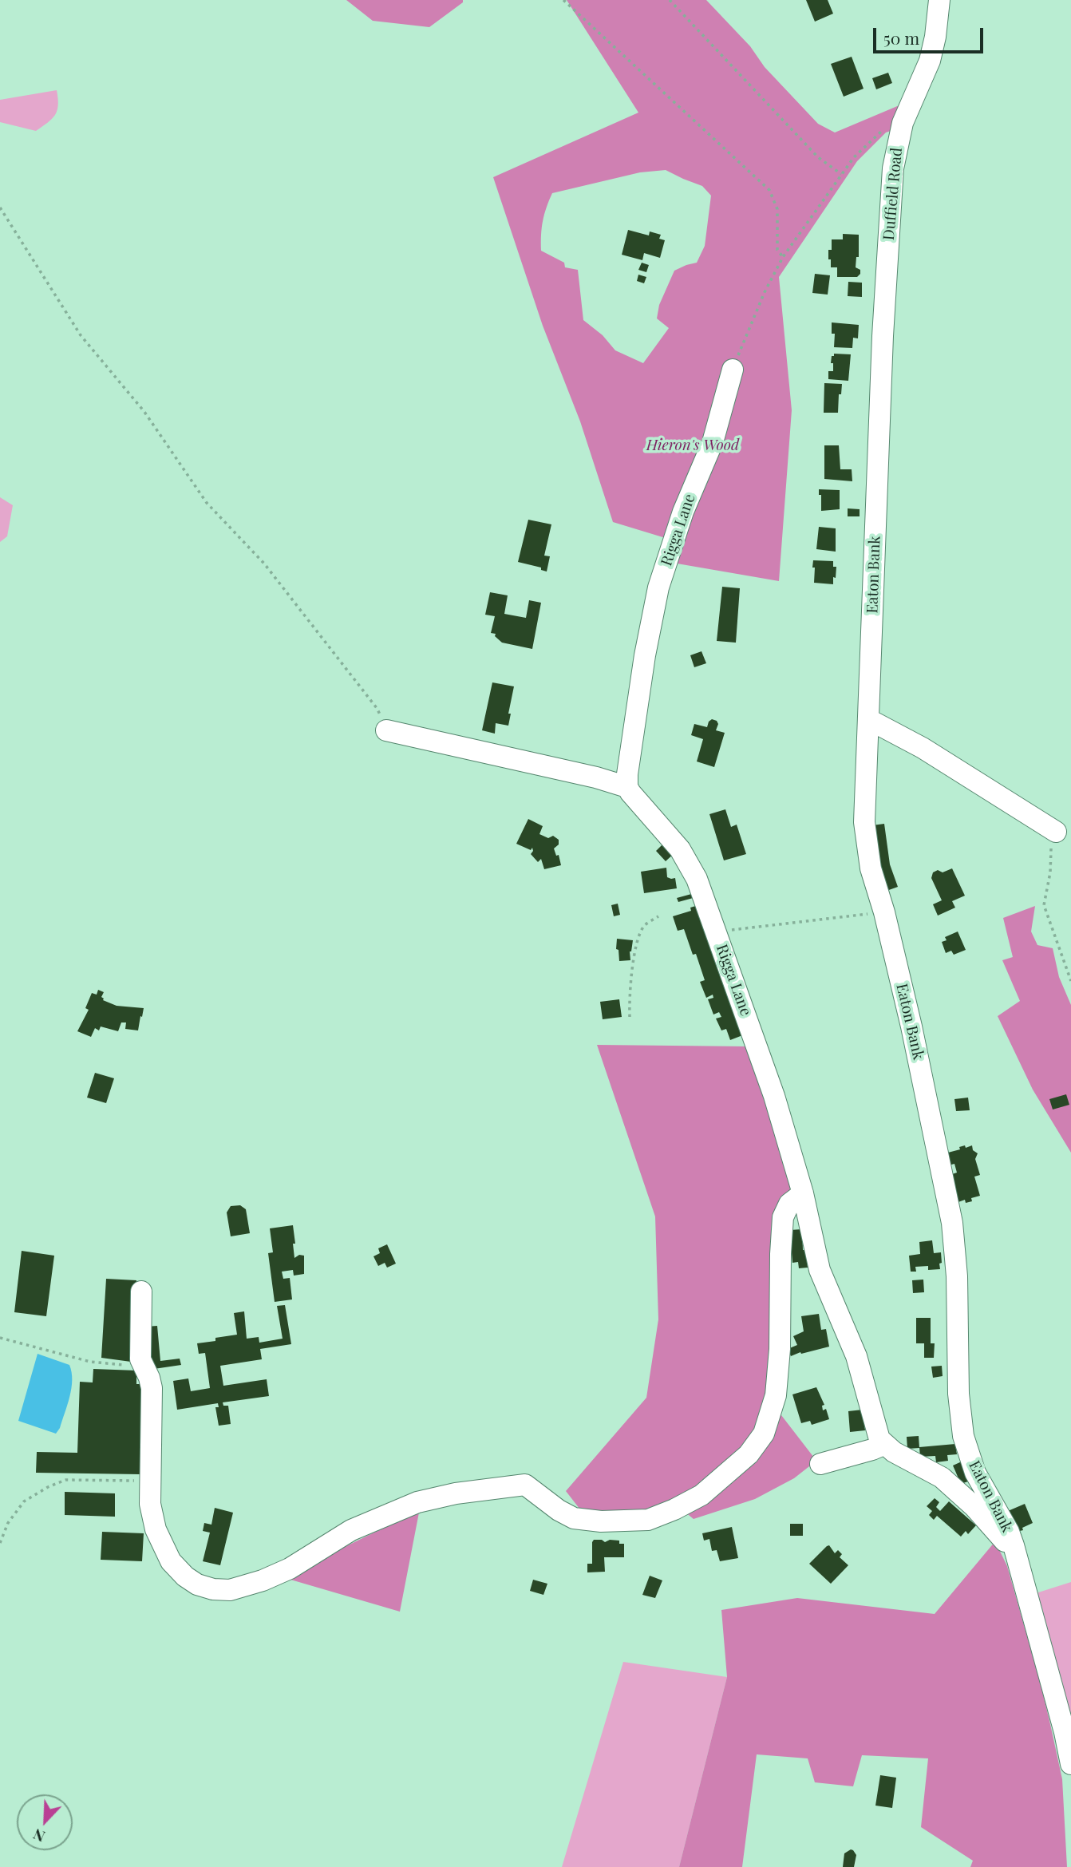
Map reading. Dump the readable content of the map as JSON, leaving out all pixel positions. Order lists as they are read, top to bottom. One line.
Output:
{"streets":{"street":["Duffield Road","Rigga Lane","Eaton Bank"]},"crossings":[["Duffield Road","Eaton Bank"]],"parks":["Hieron's Wood"],"scale_bar":"50 m","north":"bottom left"}
